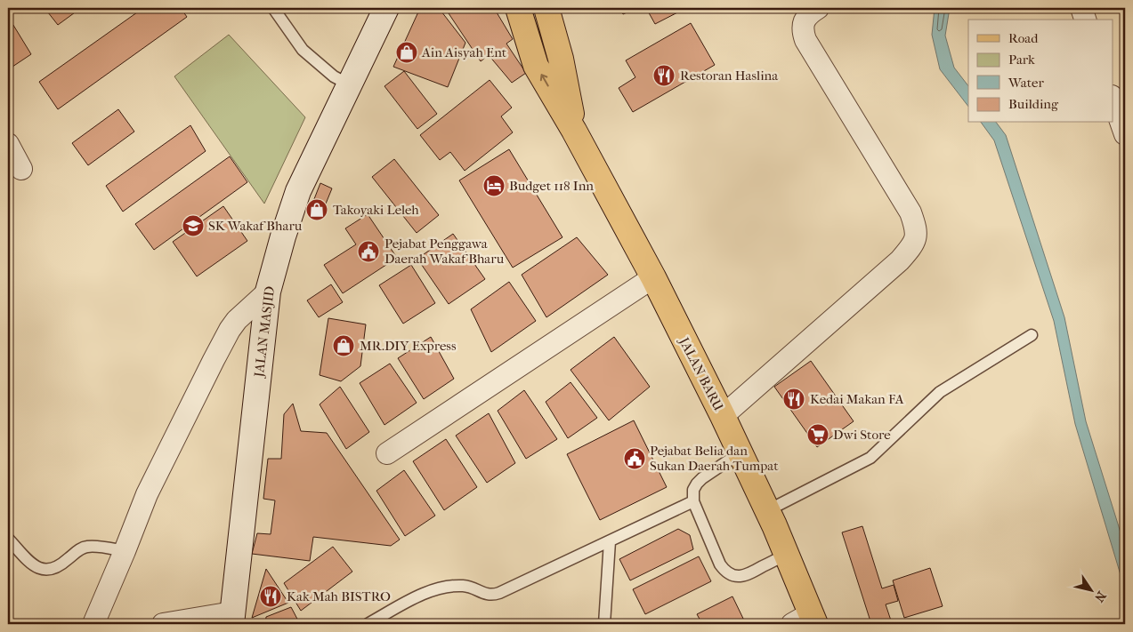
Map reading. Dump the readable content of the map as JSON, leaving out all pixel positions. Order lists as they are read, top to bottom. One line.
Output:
{"streets":{"main road":["JALAN BARU"],"street":["JALAN MASJID"]},"places":{"shop":["Ain Aisyah Ent","Takoyaki Leleh","MR.DIY Express"],"restaurant":["Restoran Haslina","Kedai Makan FA","Kak Mah BISTRO"],"hotel":["Budget 118 Inn"],"school or university":["SK Wakaf Bharu"],"public building":["Pejabat Penggawa Daerah Wakaf Bharu","Pejabat Belia dan Sukan Daerah Tumpat"],"supermarket":["Dwi Store"]},"legend":["Road","Park","Water","Building"],"north":"bottom right"}
